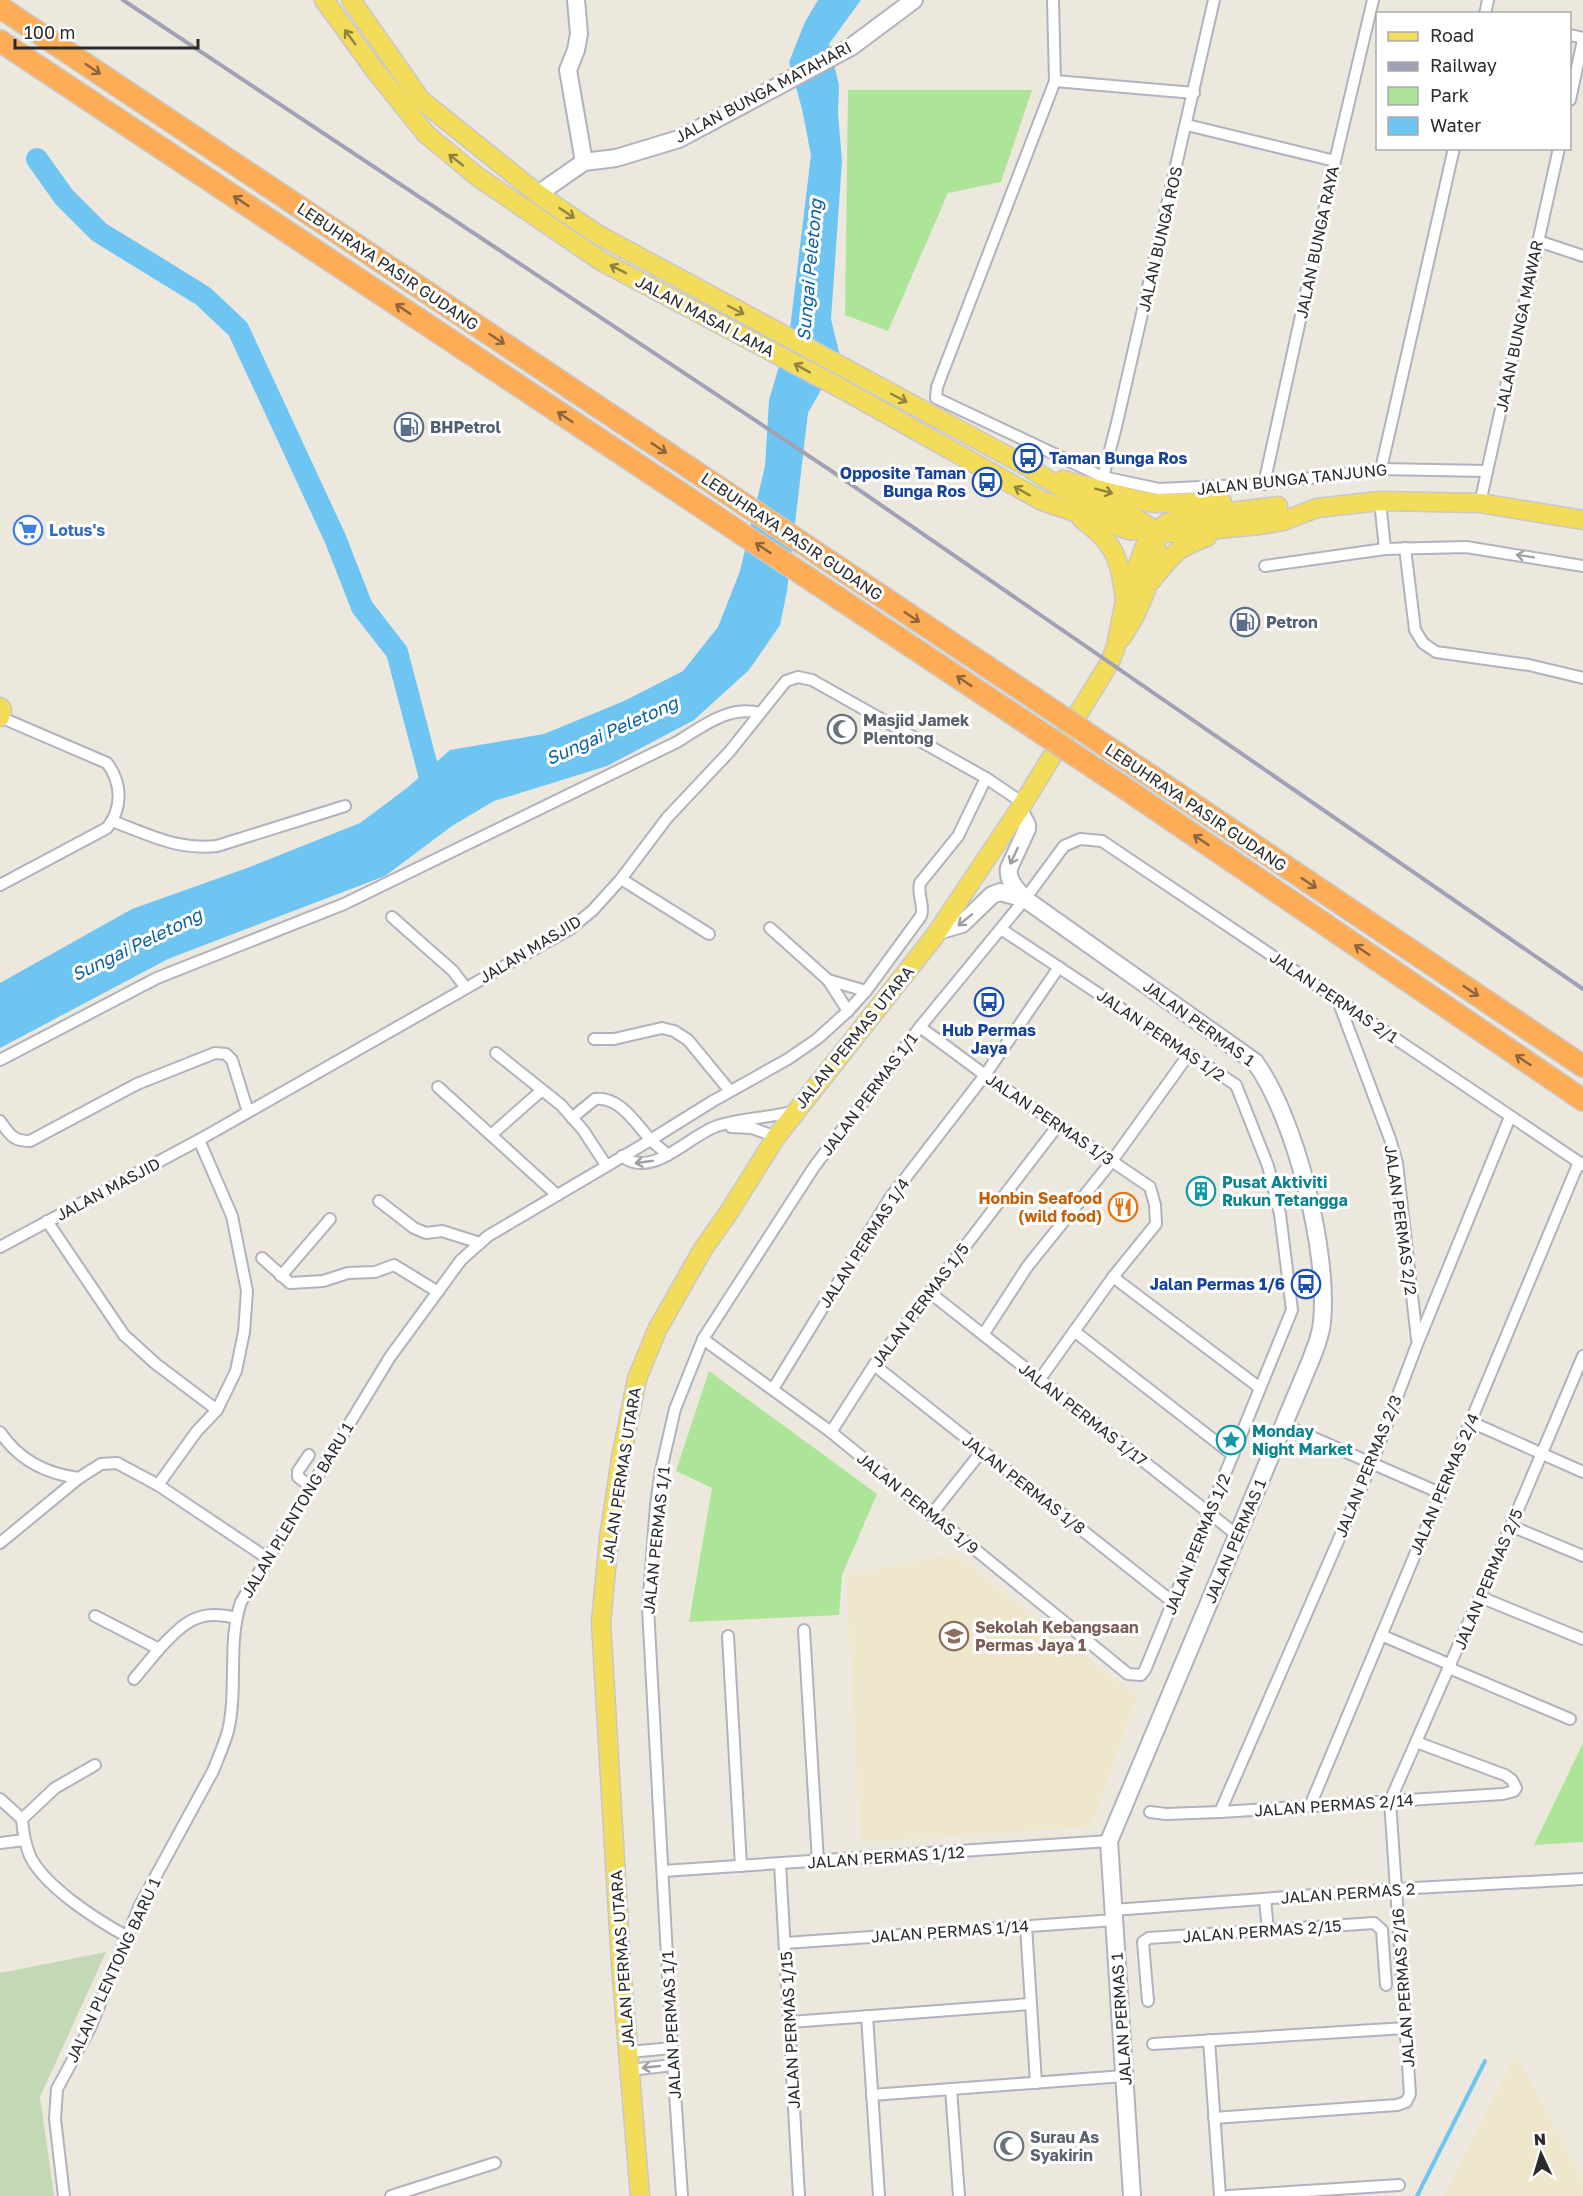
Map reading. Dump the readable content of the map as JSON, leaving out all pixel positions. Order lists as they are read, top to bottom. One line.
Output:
{"streets":{"highway":["LEBUHRAYA PASIR GUDANG"],"main road":["JALAN MASAI LAMA","JALAN PERMAS UTARA"],"street":["JALAN BUNGA MATAHARI","JALAN BUNGA ROS","JALAN BUNGA RAYA","JALAN BUNGA MAWAR","JALAN BUNGA TANJUNG","JALAN MASJID","JALAN PERMAS 2/1","JALAN PERMAS 1","JALAN PERMAS 1/2","JALAN PERMAS 1/1","JALAN PERMAS 1/3","JALAN PERMAS 2/2","JALAN PERMAS 1/4","JALAN PERMAS 1/5","JALAN PERMAS 1/17","JALAN PERMAS 2/3","JALAN PERMAS 1/8","JALAN PERMAS 2/4","JALAN PERMAS 1/9","JALAN PLENTONG BARU 1","JALAN PERMAS 2/5","JALAN PERMAS 2/14","JALAN PERMAS 1/12","JALAN PERMAS 2","JALAN PERMAS 1/14","JALAN PERMAS 2/15","JALAN PERMAS 2/16","JALAN PERMAS 1/15"]},"crossings":[["JALAN BUNGA MATAHARI","JALAN MASAI LAMA"],["JALAN BUNGA ROS","JALAN BUNGA TANJUNG"],["JALAN BUNGA RAYA","JALAN BUNGA TANJUNG"],["JALAN MASAI LAMA","JALAN BUNGA MAWAR"],["JALAN MASAI LAMA","JALAN PERMAS UTARA"],["JALAN BUNGA MAWAR","JALAN BUNGA TANJUNG"],["JALAN MASJID","JALAN PERMAS 1"],["JALAN MASJID","JALAN PERMAS UTARA"],["JALAN MASJID","JALAN PLENTONG BARU 1"],["JALAN PERMAS 2/1","JALAN PERMAS 1/1"],["JALAN PERMAS 2/1","JALAN PERMAS 2/2"],["JALAN PERMAS 2/1","JALAN PERMAS 2/3"],["JALAN PERMAS 2/1","JALAN PERMAS 2/4"],["JALAN PERMAS 1","JALAN PERMAS UTARA"],["JALAN PERMAS 1","JALAN PERMAS 1/1"],["JALAN PERMAS 1","JALAN PERMAS 1/17"],["JALAN PERMAS 1","JALAN PERMAS 1/12"],["JALAN PERMAS 1","JALAN PERMAS 2"],["JALAN PERMAS 1","JALAN PERMAS 1/14"],["JALAN PERMAS 1/2","JALAN PERMAS 1/1"],["JALAN PERMAS 1/2","JALAN PERMAS 1/4"],["JALAN PERMAS 1/2","JALAN PERMAS 1/17"],["JALAN PERMAS 1/2","JALAN PERMAS 1/8"],["JALAN PERMAS 1/2","JALAN PERMAS 1/9"],["JALAN PERMAS 1/1","JALAN PERMAS 1/3"],["JALAN PERMAS 1/1","JALAN PERMAS 1/9"],["JALAN PERMAS 1/1","JALAN PERMAS 1/12"],["JALAN PERMAS 1/3","JALAN PERMAS 1/4"],["JALAN PERMAS 1/3","JALAN PERMAS 1/5"],["JALAN PERMAS 2/2","JALAN PERMAS 2/3"],["JALAN PERMAS 1/4","JALAN PERMAS 1/9"],["JALAN PERMAS 1/5","JALAN PERMAS 1/17"],["JALAN PERMAS 1/5","JALAN PERMAS 1/8"],["JALAN PERMAS 1/5","JALAN PERMAS 1/9"],["JALAN PERMAS 2/3","JALAN PERMAS 2/14"],["JALAN PERMAS 2/4","JALAN PERMAS 2/14"],["JALAN PERMAS 2/5","JALAN PERMAS 2/14"],["JALAN PERMAS 2/5","JALAN PERMAS 2/16"],["JALAN PERMAS 2/14","JALAN PERMAS 2/16"],["JALAN PERMAS 1/12","JALAN PERMAS 1/15"],["JALAN PERMAS 2","JALAN PERMAS 1/14"],["JALAN PERMAS 2","JALAN PERMAS 2/16"],["JALAN PERMAS 1/14","JALAN PERMAS 1/15"]],"water":["Sungai Peletong"],"places":{"fuel station":["BHPetrol","Petron"],"bus stop":["Taman Bunga Ros","Opposite Taman Bunga Ros","Hub Permas Jaya","Jalan Permas 1/6"],"supermarket":["Lotus's"],"mosque":["Masjid Jamek Plentong","Surau As Syakirin"],"building":["Pusat Aktiviti Rukun Tetangga"],"restaurant":["Honbin Seafood (wild food)"],"place":["Monday Night Market"],"school or university":["Sekolah Kebangsaan Permas Jaya 1"]},"legend":["Road","Railway","Park","Water"],"scale_bar":"100 m","north":"top"}
